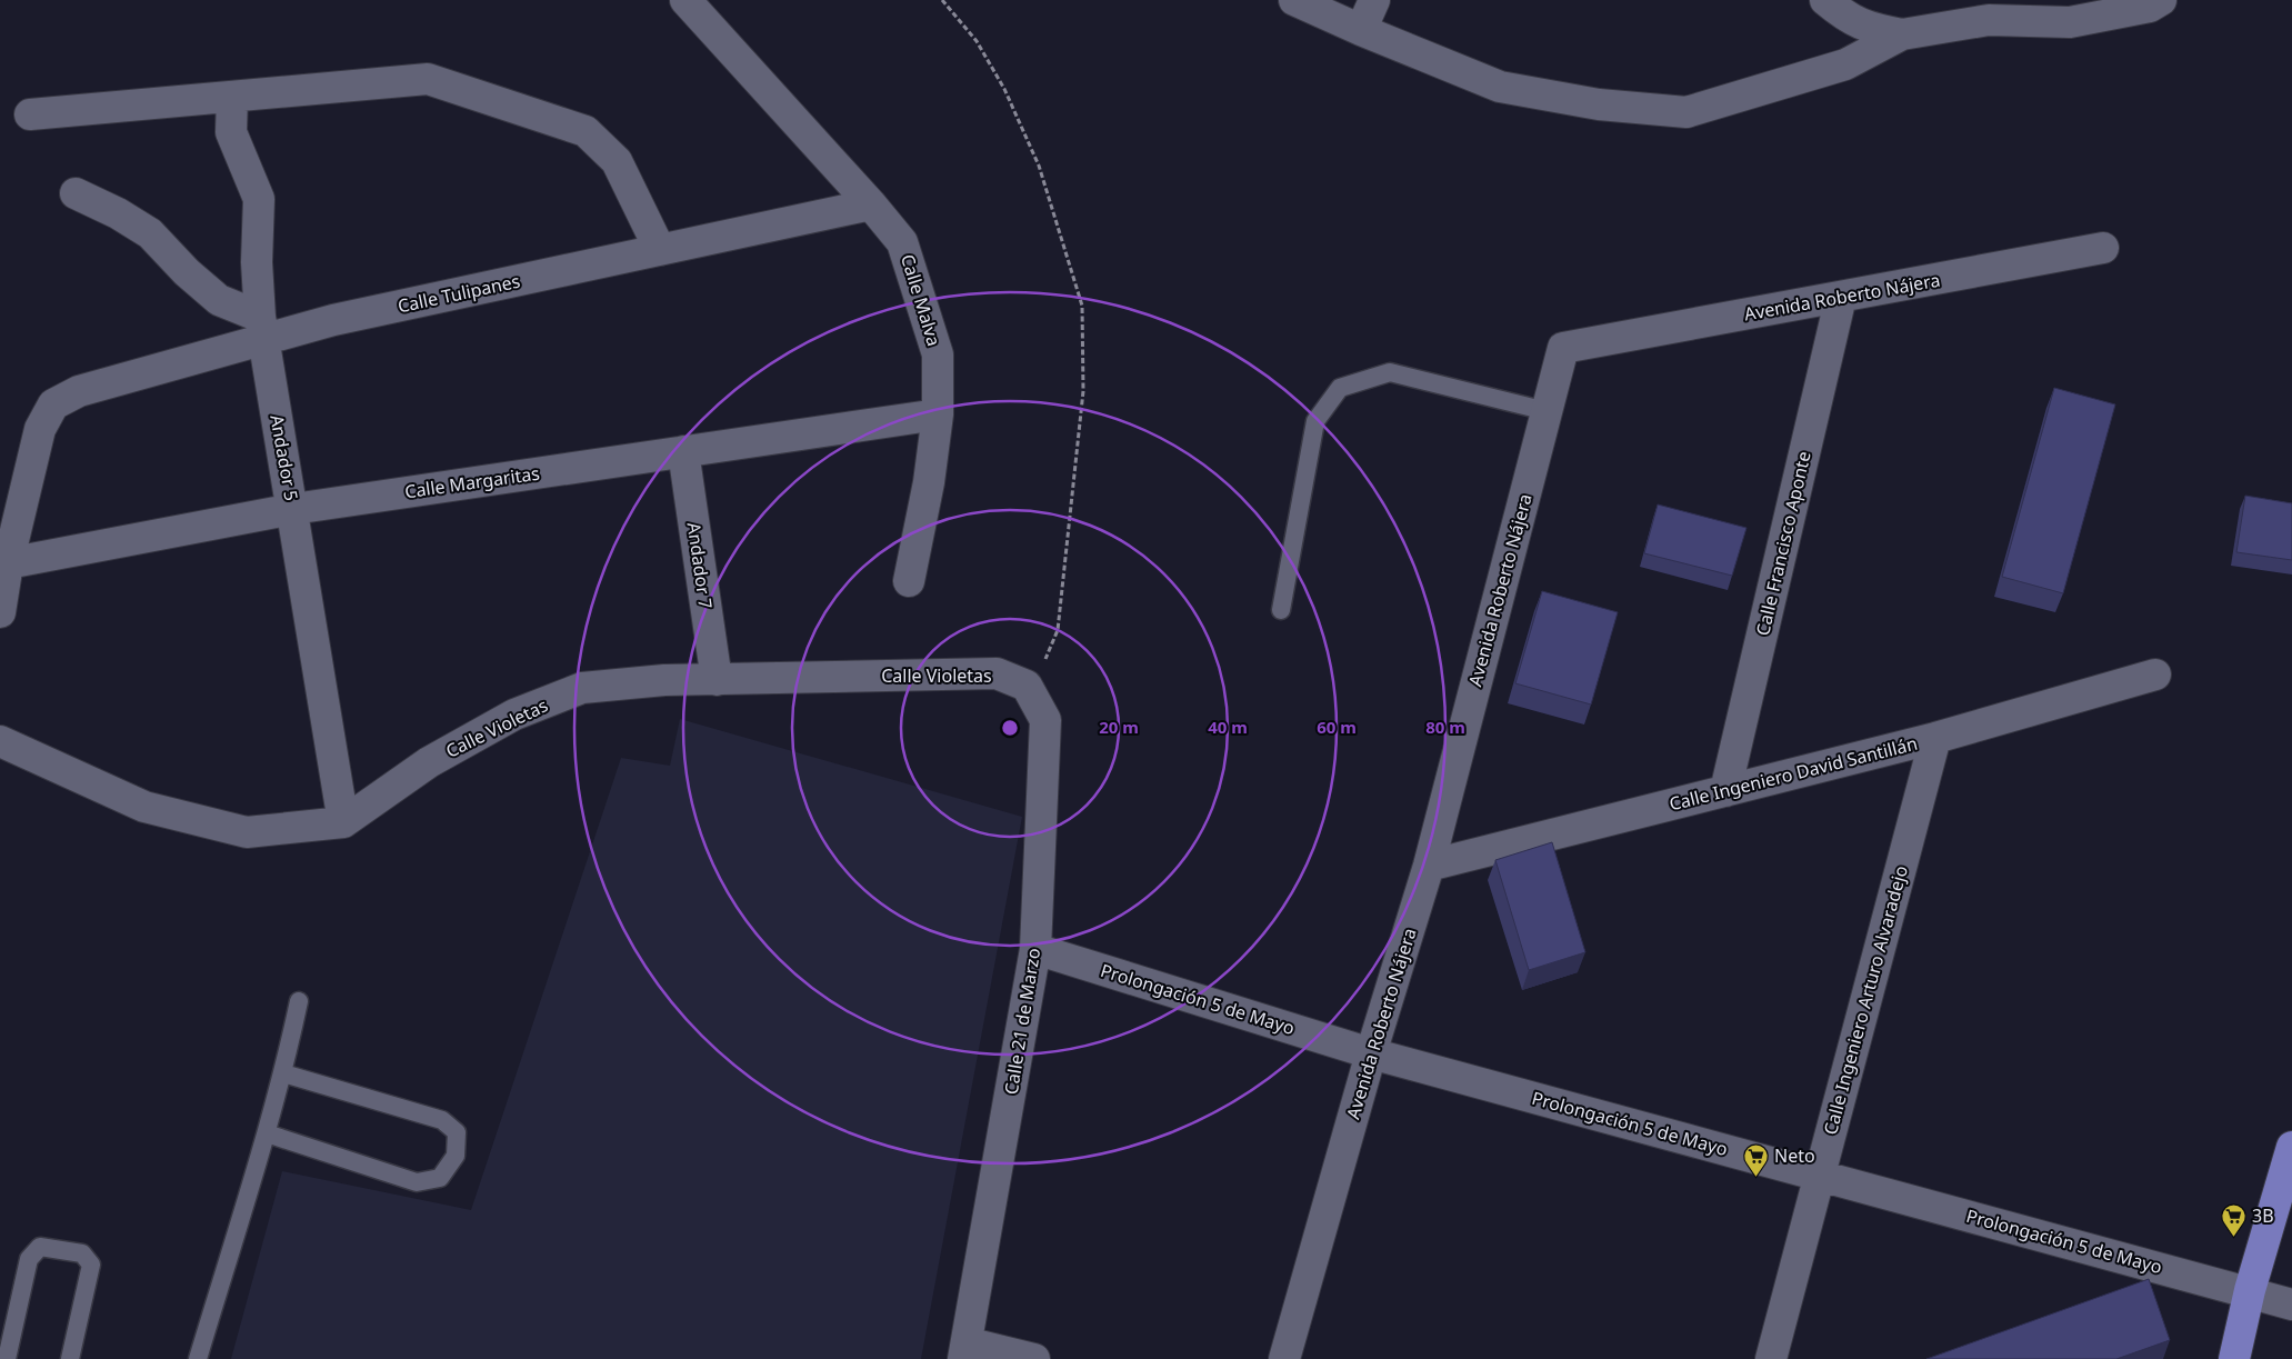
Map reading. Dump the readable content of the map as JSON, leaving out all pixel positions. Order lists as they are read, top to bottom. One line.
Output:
{"streets":{"street":["Calle Tulipanes","Avenida Roberto Nájera","Calle Malva","Andador 5","Calle Margaritas","Calle Francisco Aponte","Andador 7","Calle Violetas","Calle Ingeniero David Santillán","Prolongación 5 de Mayo","Calle Ingeniero Arturo Alvaradejo","Calle 21 de Marzo"]},"crossings":[["Calle Tulipanes","Calle Malva"],["Calle Tulipanes","Andador 5"],["Calle Tulipanes","Calle Margaritas"],["Avenida Roberto Nájera","Calle Francisco Aponte"],["Avenida Roberto Nájera","Calle Ingeniero David Santillán"],["Avenida Roberto Nájera","Prolongación 5 de Mayo"],["Calle Malva","Calle Margaritas"],["Andador 5","Calle Margaritas"],["Andador 5","Calle Violetas"],["Calle Margaritas","Andador 7"],["Calle Francisco Aponte","Calle Ingeniero David Santillán"],["Andador 7","Calle Violetas"],["Calle Violetas","Calle 21 de Marzo"],["Calle Ingeniero David Santillán","Calle Ingeniero Arturo Alvaradejo"],["Prolongación 5 de Mayo","Calle Ingeniero Arturo Alvaradejo"],["Prolongación 5 de Mayo","Calle 21 de Marzo"]],"places":{"supermarket":["Neto","3B"]},"rings":["20 m","40 m","60 m","80 m"]}
